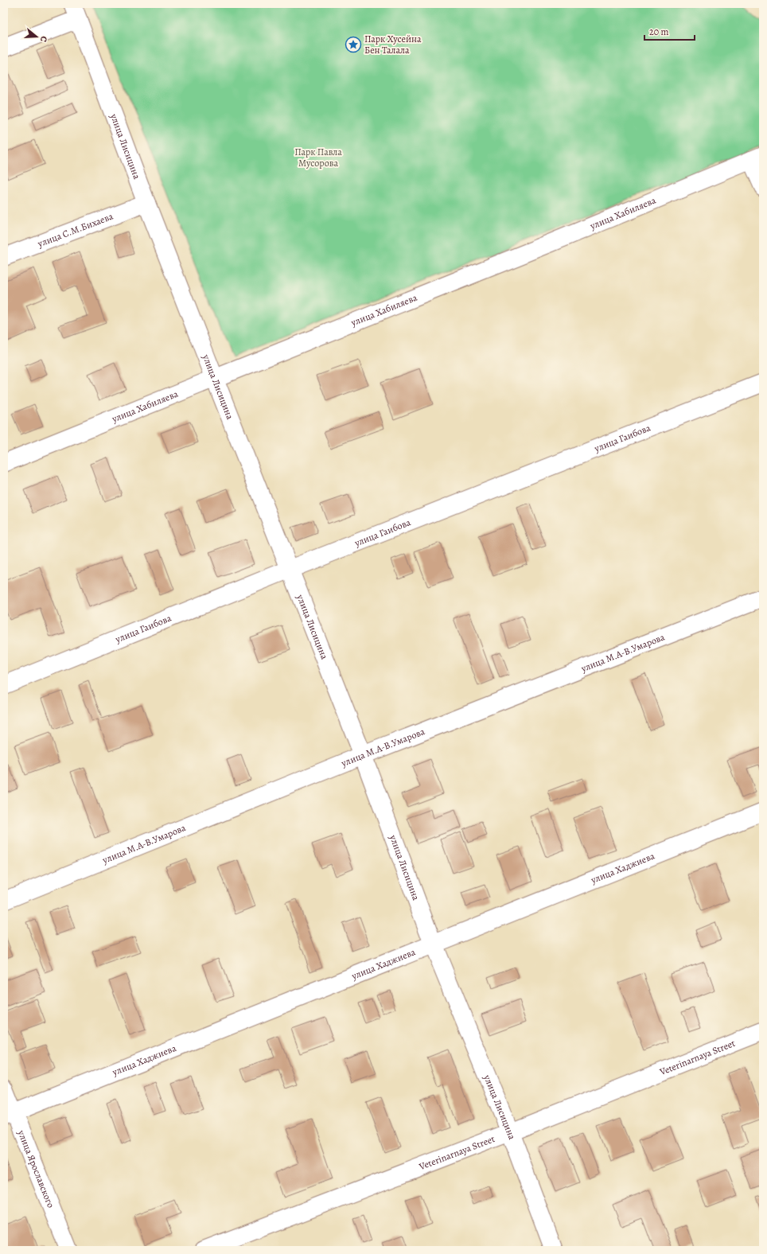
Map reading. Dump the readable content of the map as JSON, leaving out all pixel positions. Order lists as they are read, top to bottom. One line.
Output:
{"streets":{"street":["улица Лисицина","улица Хабиляева","улица С.М.Бихаева","улица Гаибова","улица М.А-В.Умарова","улица Хаджиева","Veterinarnaya Street","улица Ярославского"]},"crossings":[["улица Лисицина","улица Хабиляева"],["улица Лисицина","улица С.М.Бихаева"],["улица Лисицина","улица Гаибова"],["улица Лисицина","улица М.А-В.Умарова"],["улица Лисицина","улица Хаджиева"],["улица Лисицина","Veterinarnaya Street"],["улица Хаджиева","улица Ярославского"]],"parks":["Парк Павла Мусорова"],"places":{"place":["Парк Хусейна Бен Талала"]},"scale_bar":"20 m","north":"right"}
